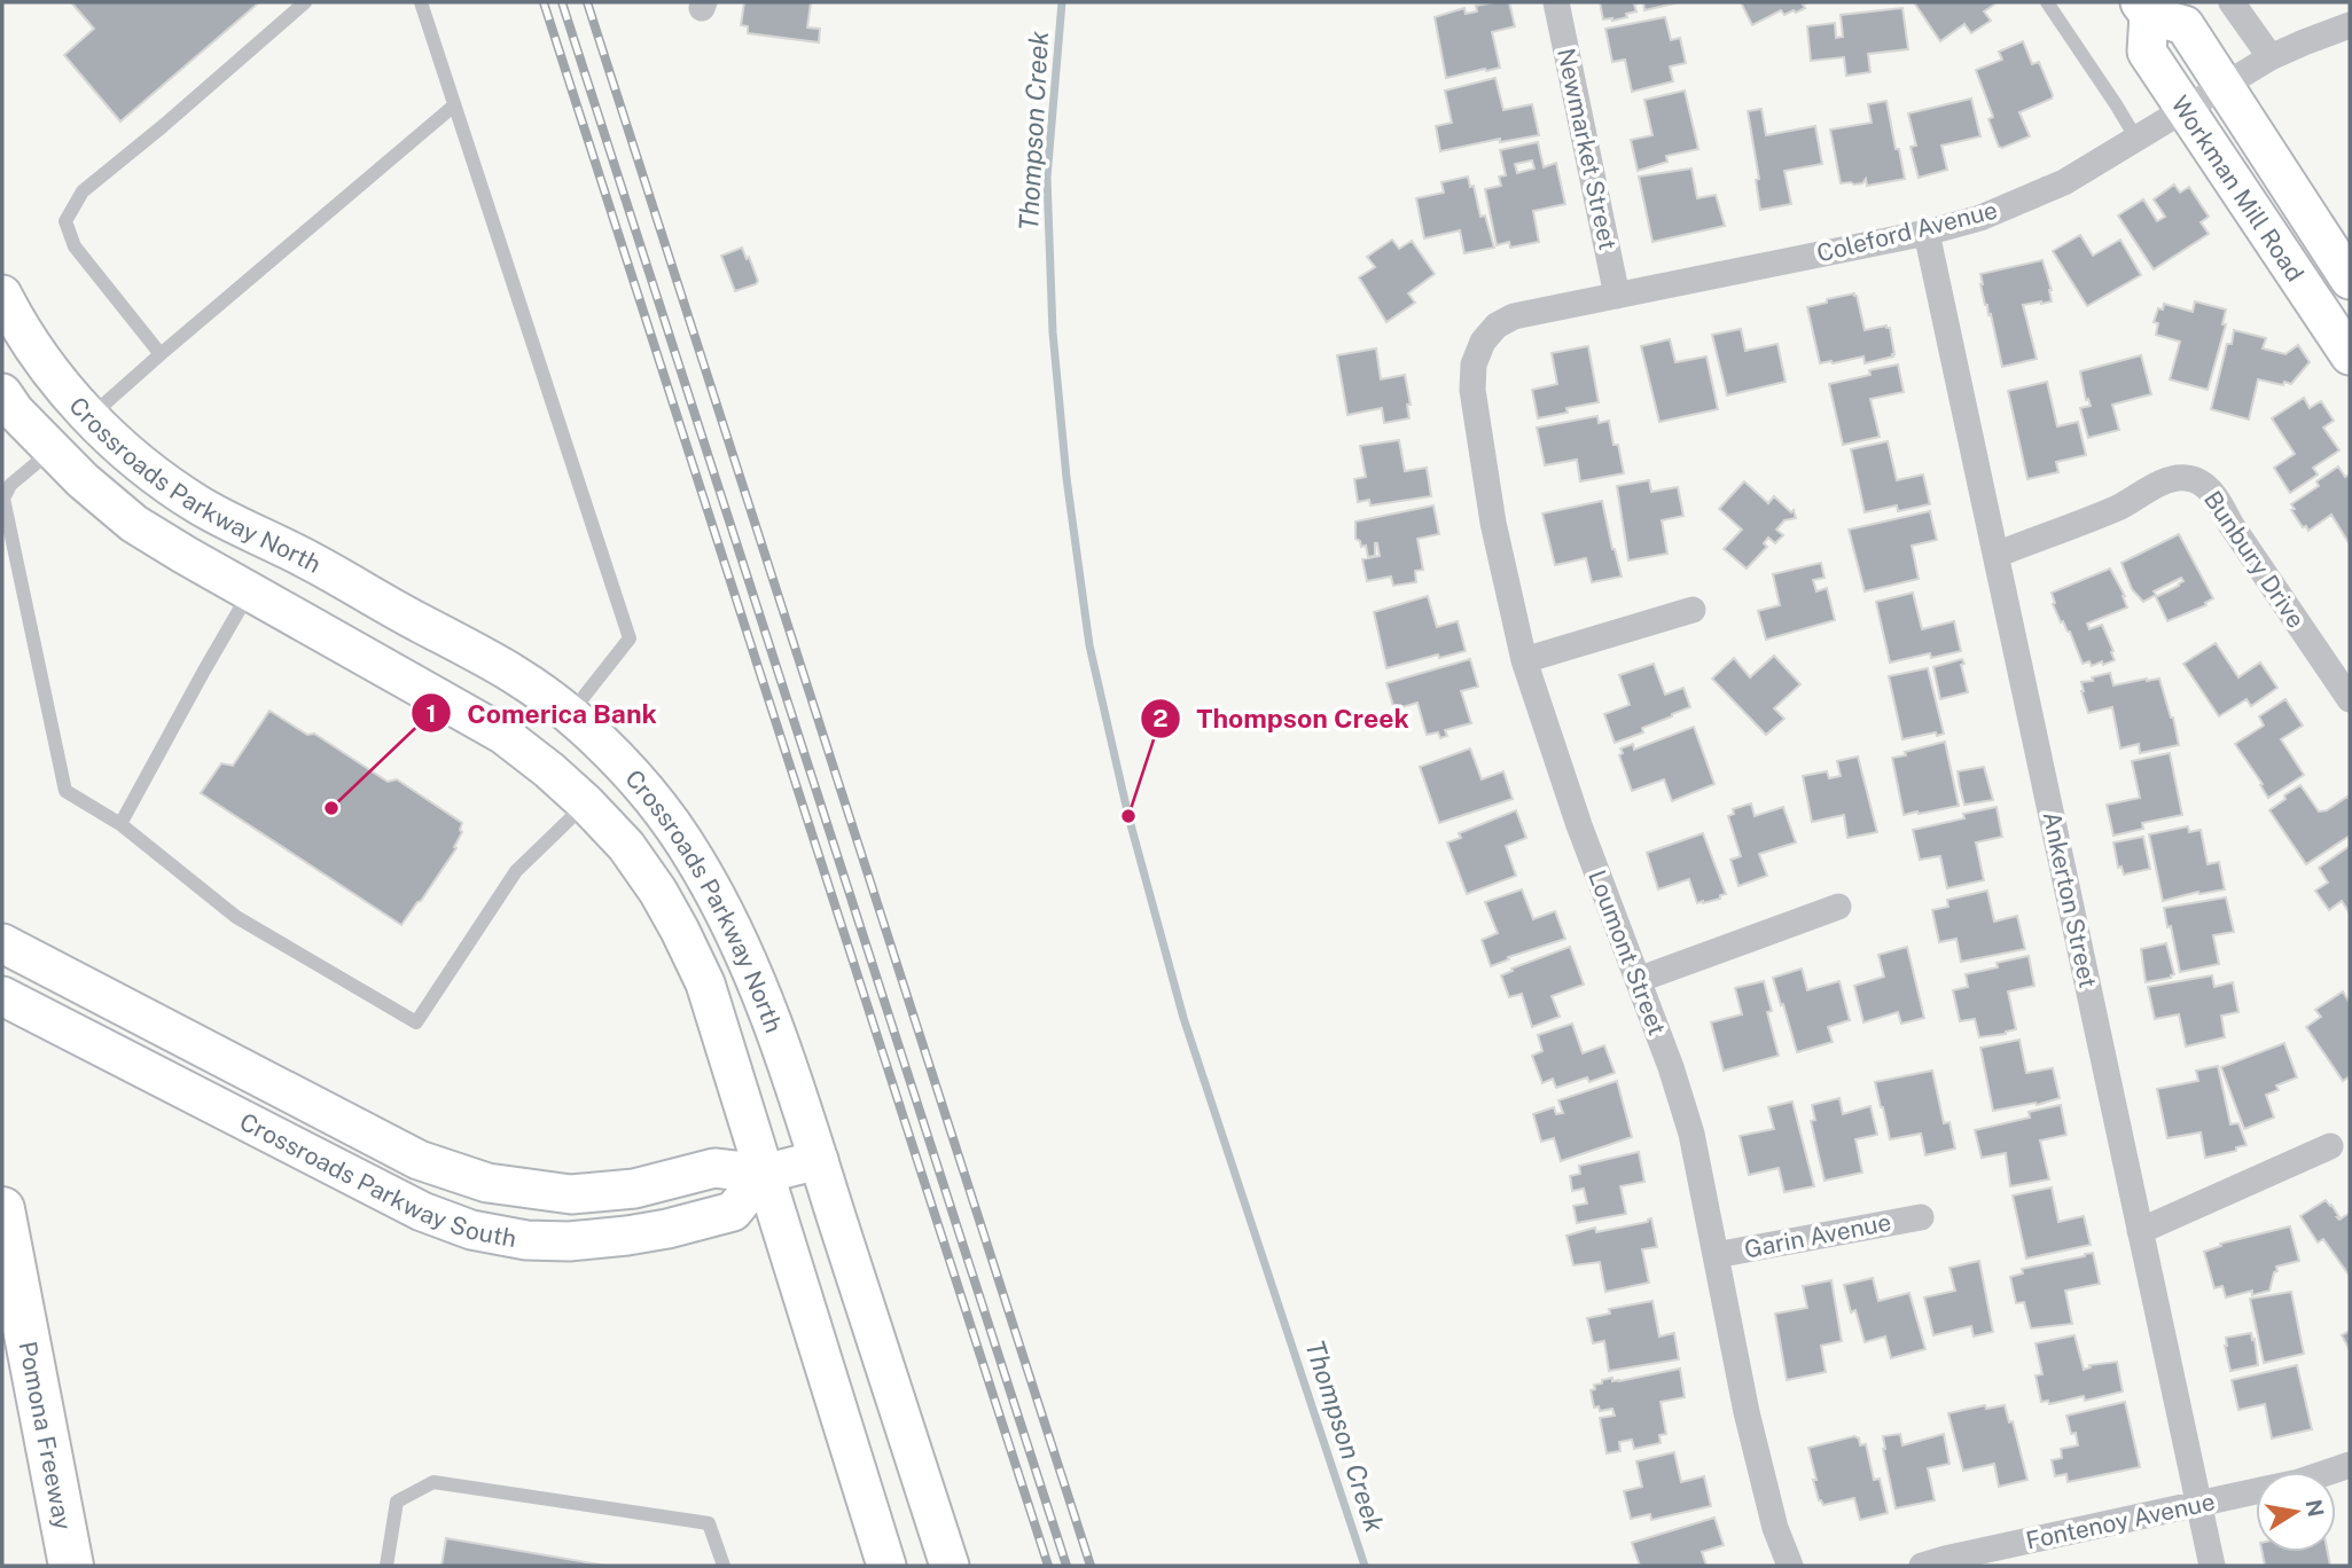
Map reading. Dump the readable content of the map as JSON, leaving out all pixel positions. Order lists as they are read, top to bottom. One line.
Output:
{"streets":{"highway":["Pomona Freeway"],"street":["Newmarket Street","Workman Mill Road","Coleford Avenue","Crossroads Parkway North","Bunbury Drive","Ankerton Street","Loumont Street","Crossroads Parkway South","Garin Avenue","Fontenoy Avenue"]},"crossings":[["Newmarket Street","Coleford Avenue"],["Workman Mill Road","Coleford Avenue"],["Coleford Avenue","Ankerton Street"],["Coleford Avenue","Loumont Street"],["Crossroads Parkway North","Crossroads Parkway South"],["Bunbury Drive","Ankerton Street"],["Ankerton Street","Fontenoy Avenue"],["Loumont Street","Garin Avenue"]],"water":["Thompson Creek"],"places":["Comerica Bank","Thompson Creek"],"north":"right"}
